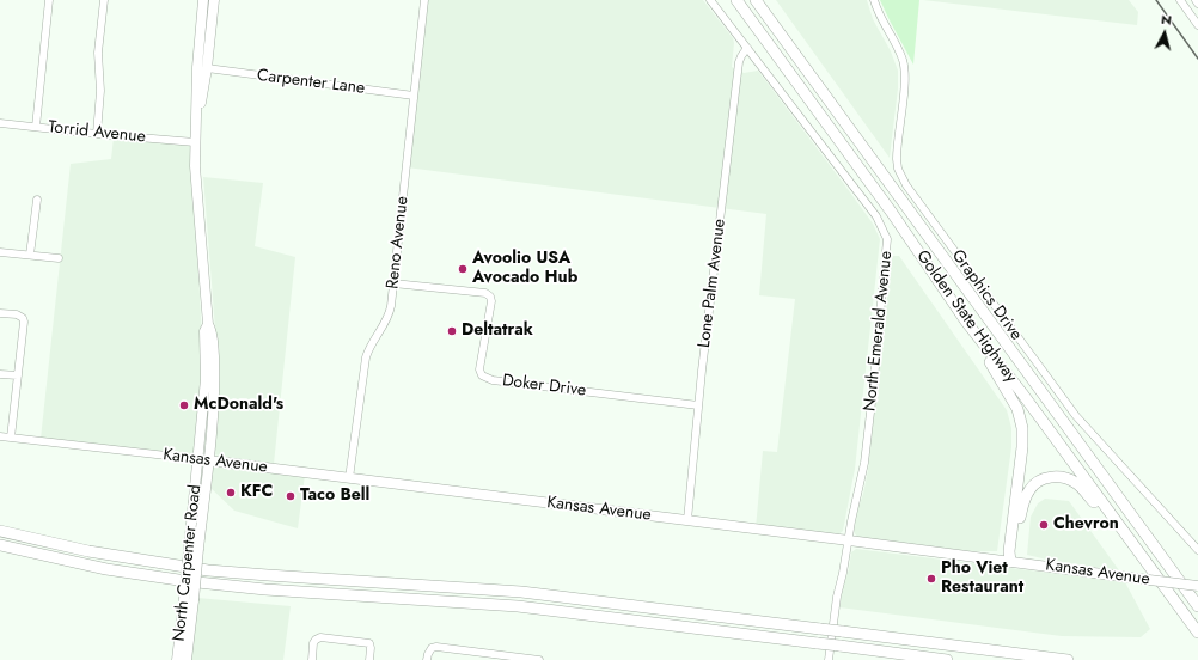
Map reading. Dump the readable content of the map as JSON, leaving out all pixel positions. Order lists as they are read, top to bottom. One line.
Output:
{"streets":{"highway":["Golden State Highway"],"main road":["Kansas Avenue","North Carpenter Road"],"street":["Carpenter Lane","Torrid Avenue","Reno Avenue","Lone Palm Avenue","Graphics Drive","North Emerald Avenue","Doker Drive"]},"crossings":[["Carpenter Lane","Reno Avenue"],["Carpenter Lane","North Carpenter Road"],["Torrid Avenue","North Carpenter Road"],["Reno Avenue","Doker Drive"],["Reno Avenue","Kansas Avenue"],["Lone Palm Avenue","North Emerald Avenue"],["Lone Palm Avenue","Doker Drive"],["Lone Palm Avenue","Kansas Avenue"],["North Emerald Avenue","Kansas Avenue"],["Kansas Avenue","North Carpenter Road"]],"places":["Avoolio USA Avocado Hub","Deltatrak","McDonald's","KFC","Taco Bell","Chevron","Pho Viet Restaurant"],"north":"top"}
